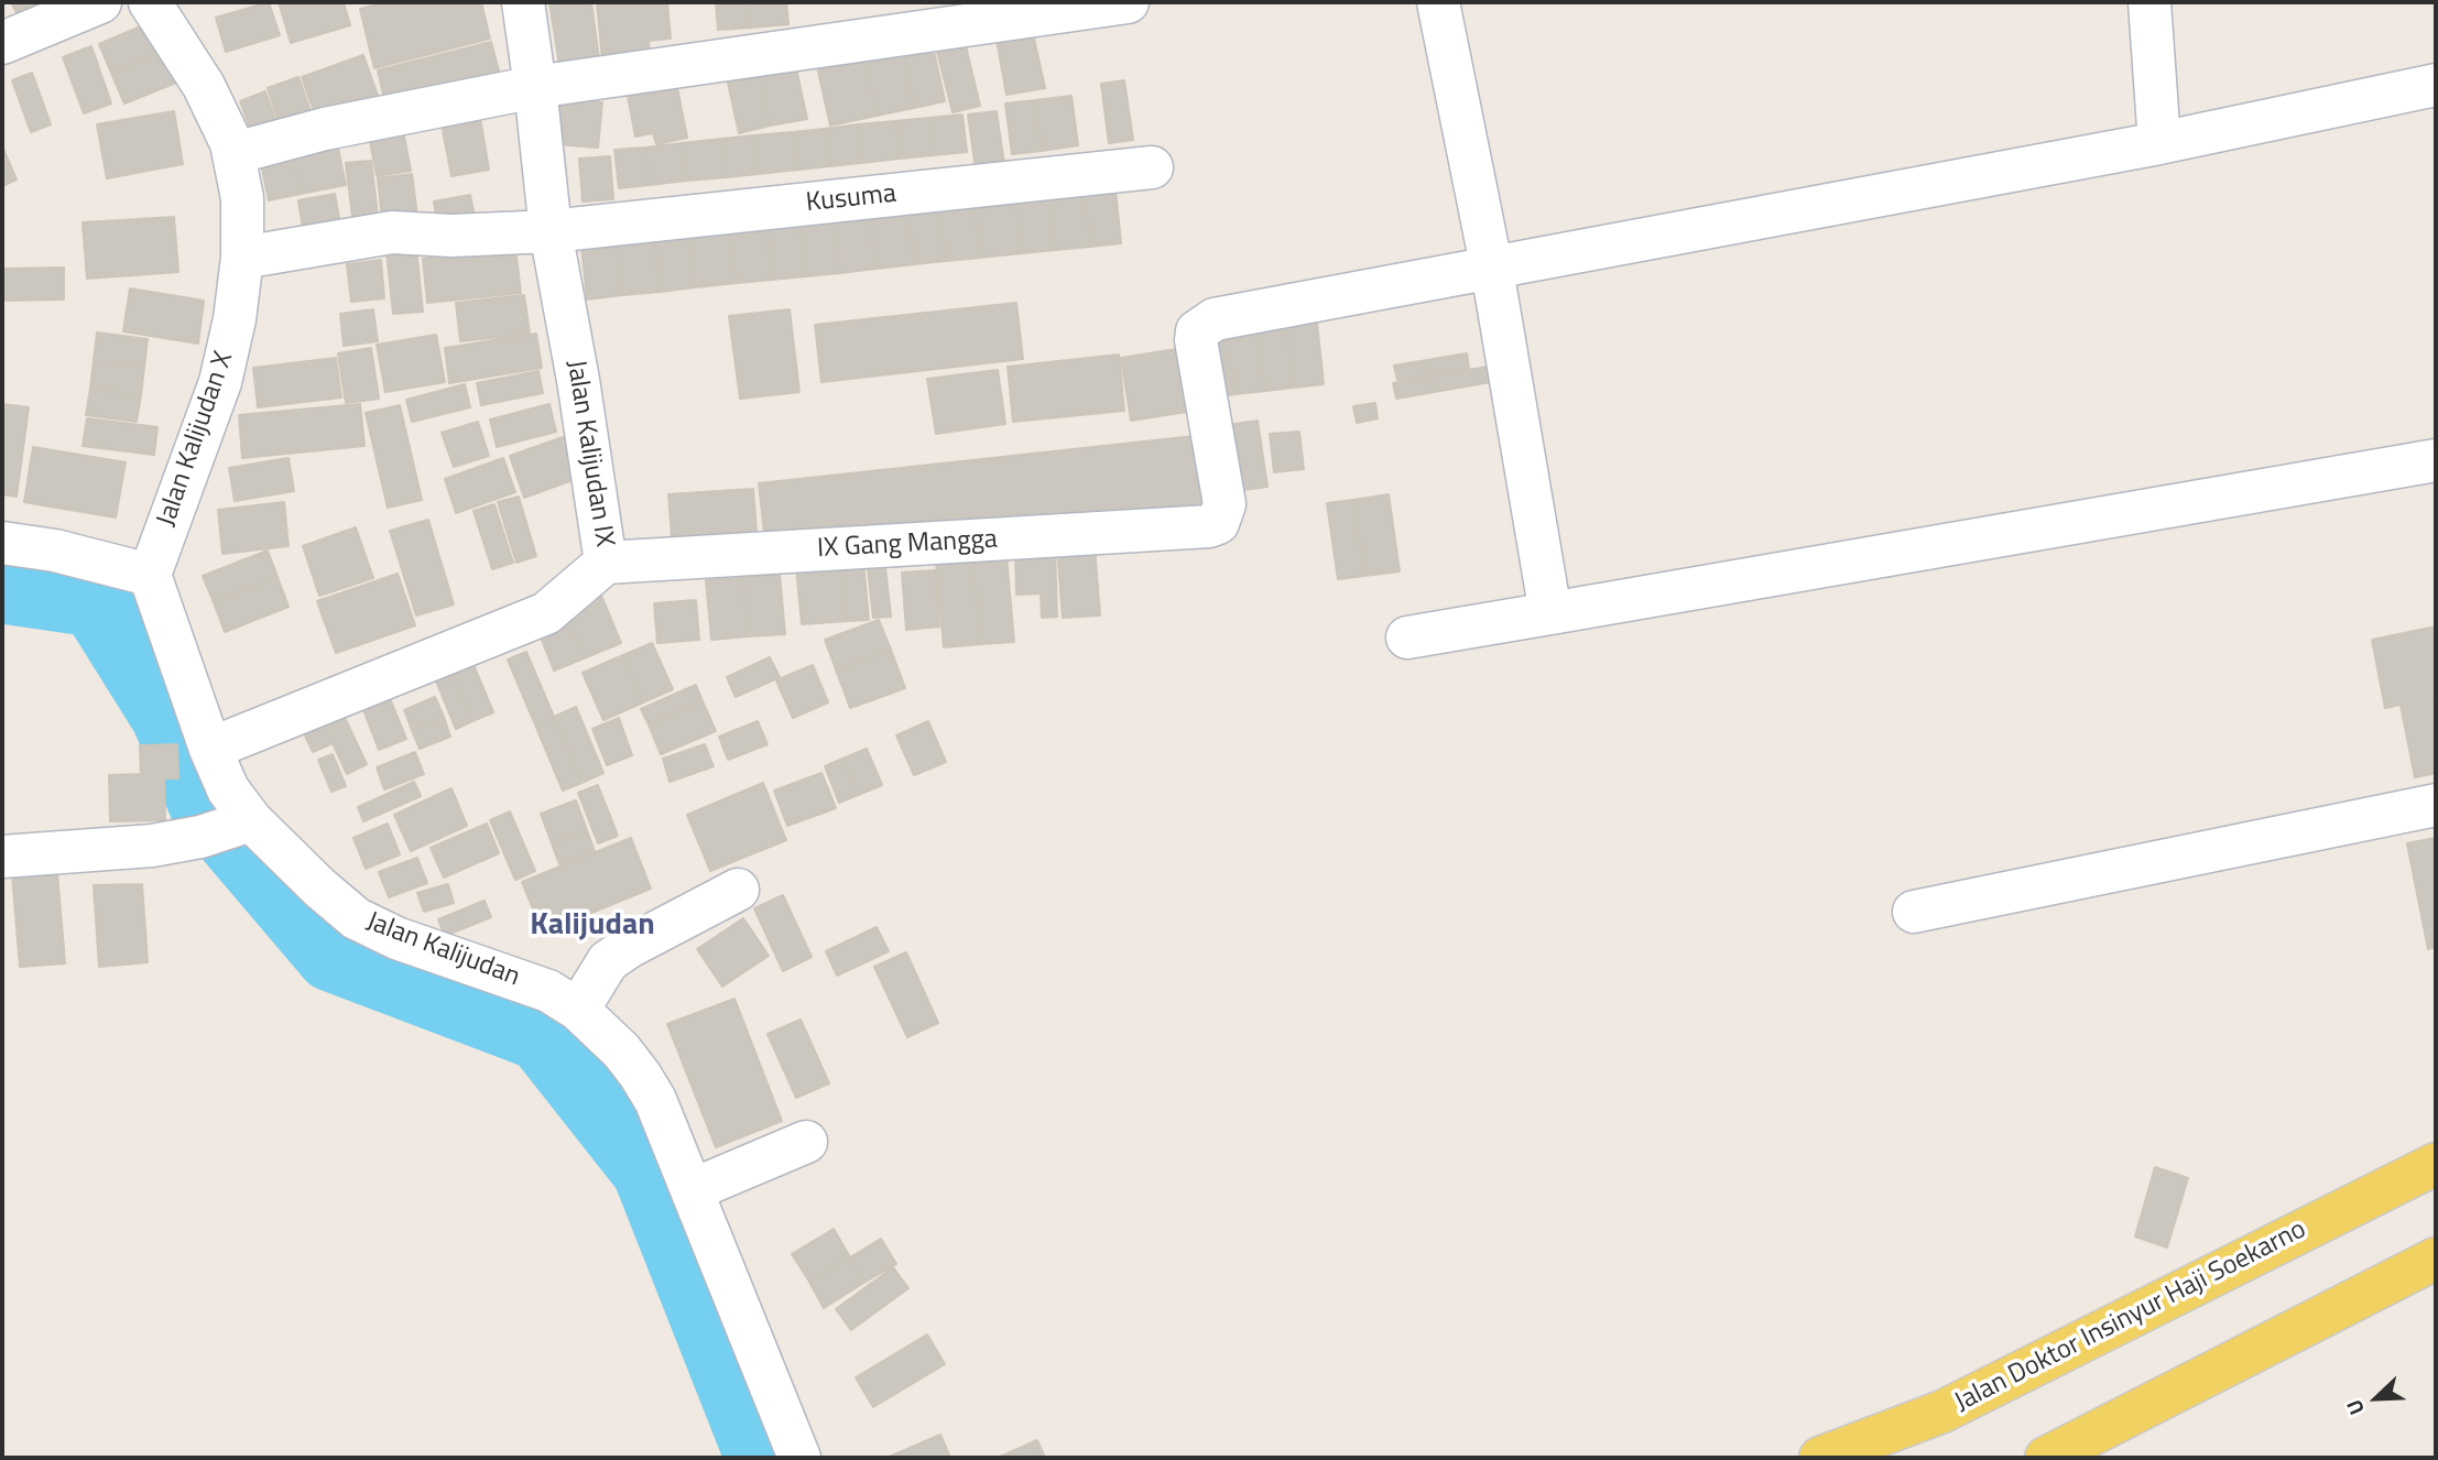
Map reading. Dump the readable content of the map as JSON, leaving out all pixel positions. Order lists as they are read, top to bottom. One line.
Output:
{"streets":{"main road":["Jalan Doktor Insinyur Haji Soekarno"],"street":["Kusuma","Jalan Kalijudan X","Jalan Kalijudan IX","IX Gang Mangga","Jalan Kalijudan"]},"crossings":[["Kusuma","Jalan Kalijudan X"],["Kusuma","Jalan Kalijudan IX"],["Jalan Kalijudan X","Jalan Kalijudan"],["Jalan Kalijudan IX","IX Gang Mangga"],["Jalan Kalijudan IX","Jalan Kalijudan"]],"districts":["Kalijudan"],"north":"bottom left"}
